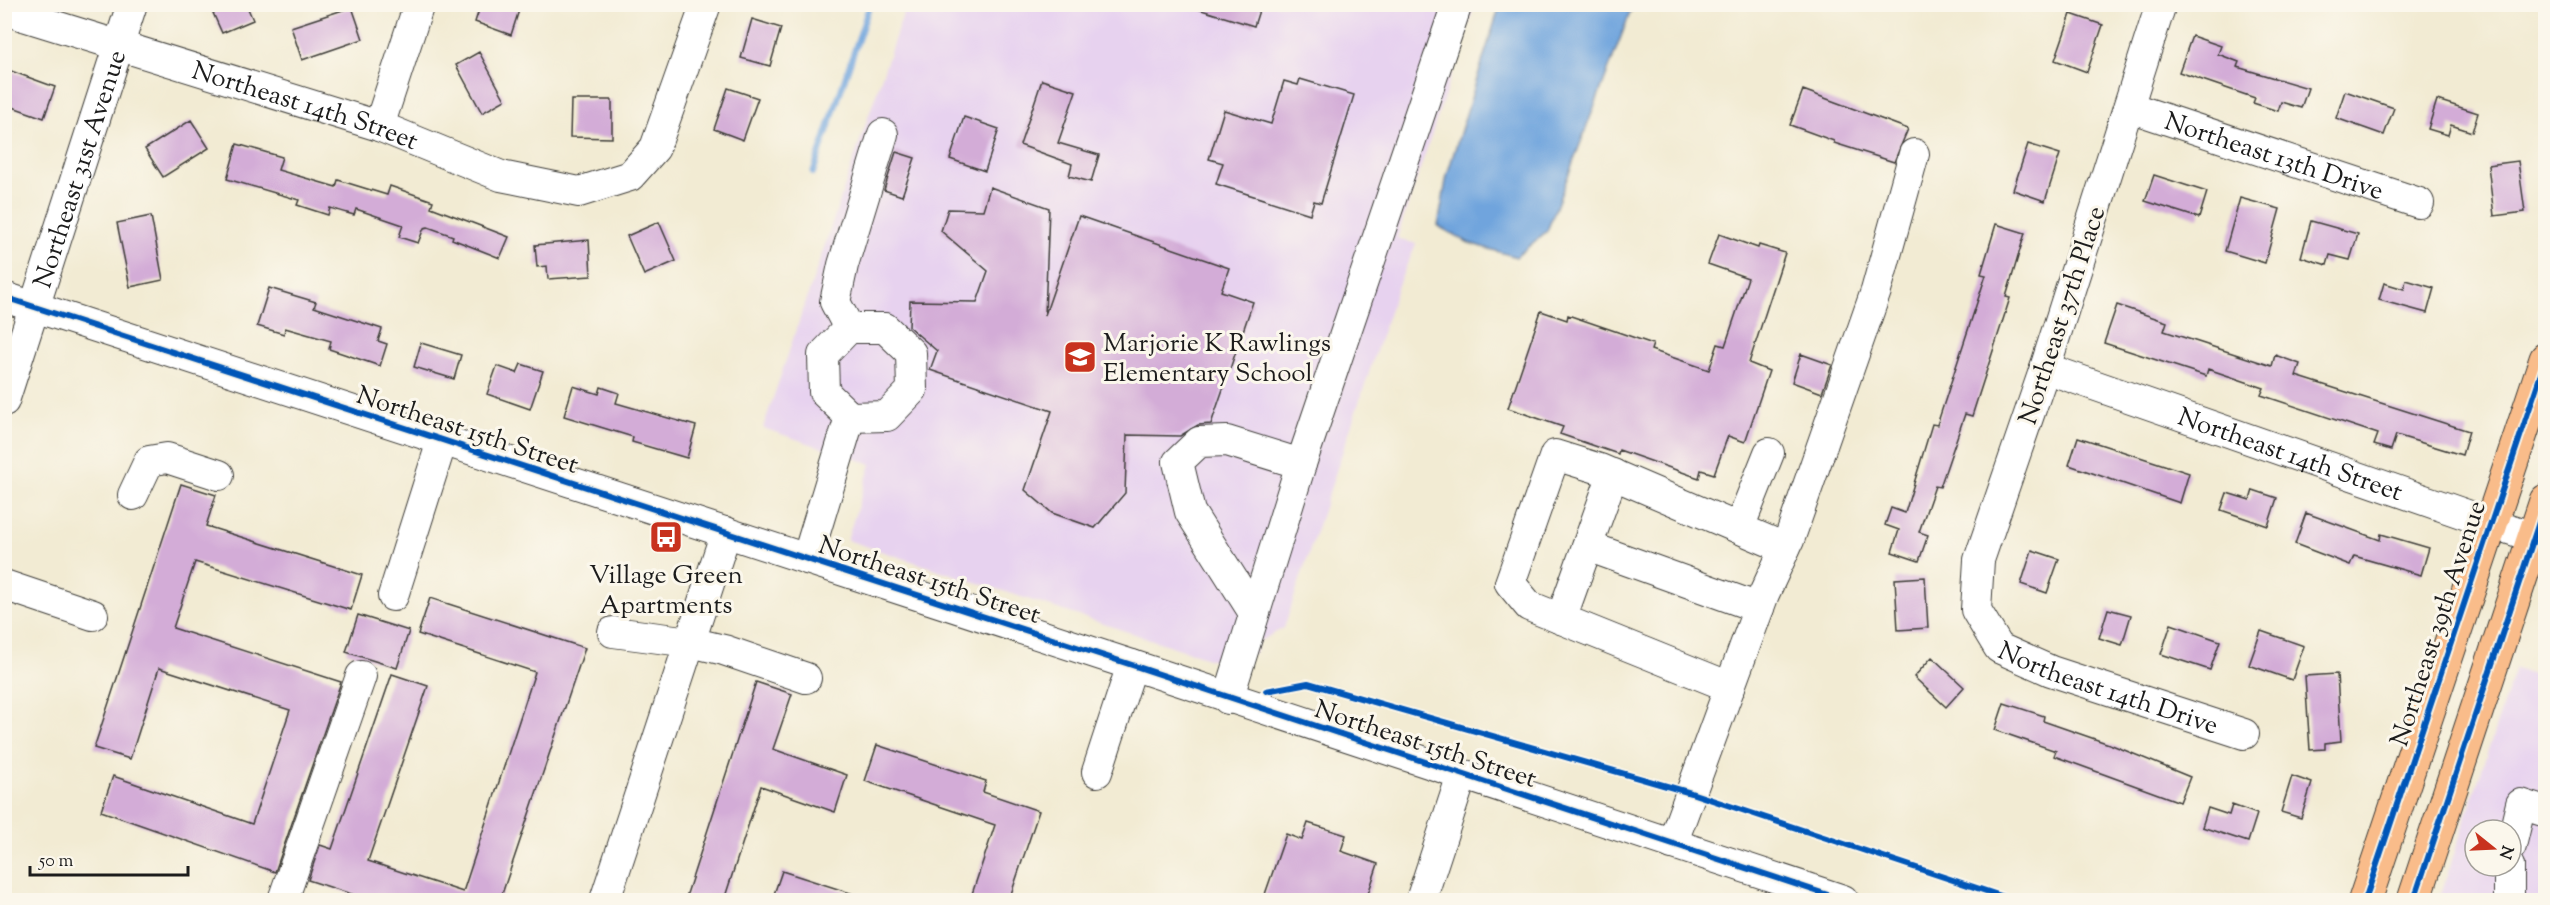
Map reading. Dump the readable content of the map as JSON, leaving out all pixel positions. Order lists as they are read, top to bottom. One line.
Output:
{"streets":{"main road":["Northeast 39th Avenue"],"street":["Northeast 14th Street","Northeast 13th Drive","Northeast 31st Avenue","Northeast 37th Place","Northeast 15th Street","Northeast 14th Drive"]},"crossings":[["Northeast 14th Street","Northeast 31st Avenue"],["Northeast 14th Street","Northeast 37th Place"],["Northeast 14th Street","Northeast 39th Avenue"],["Northeast 13th Drive","Northeast 37th Place"],["Northeast 31st Avenue","Northeast 15th Street"],["Northeast 37th Place","Northeast 14th Drive"]],"places":{"school or university":["Marjorie K Rawlings Elementary School"],"bus stop":["Village Green Apartments"]},"scale_bar":"50 m","north":"right"}
